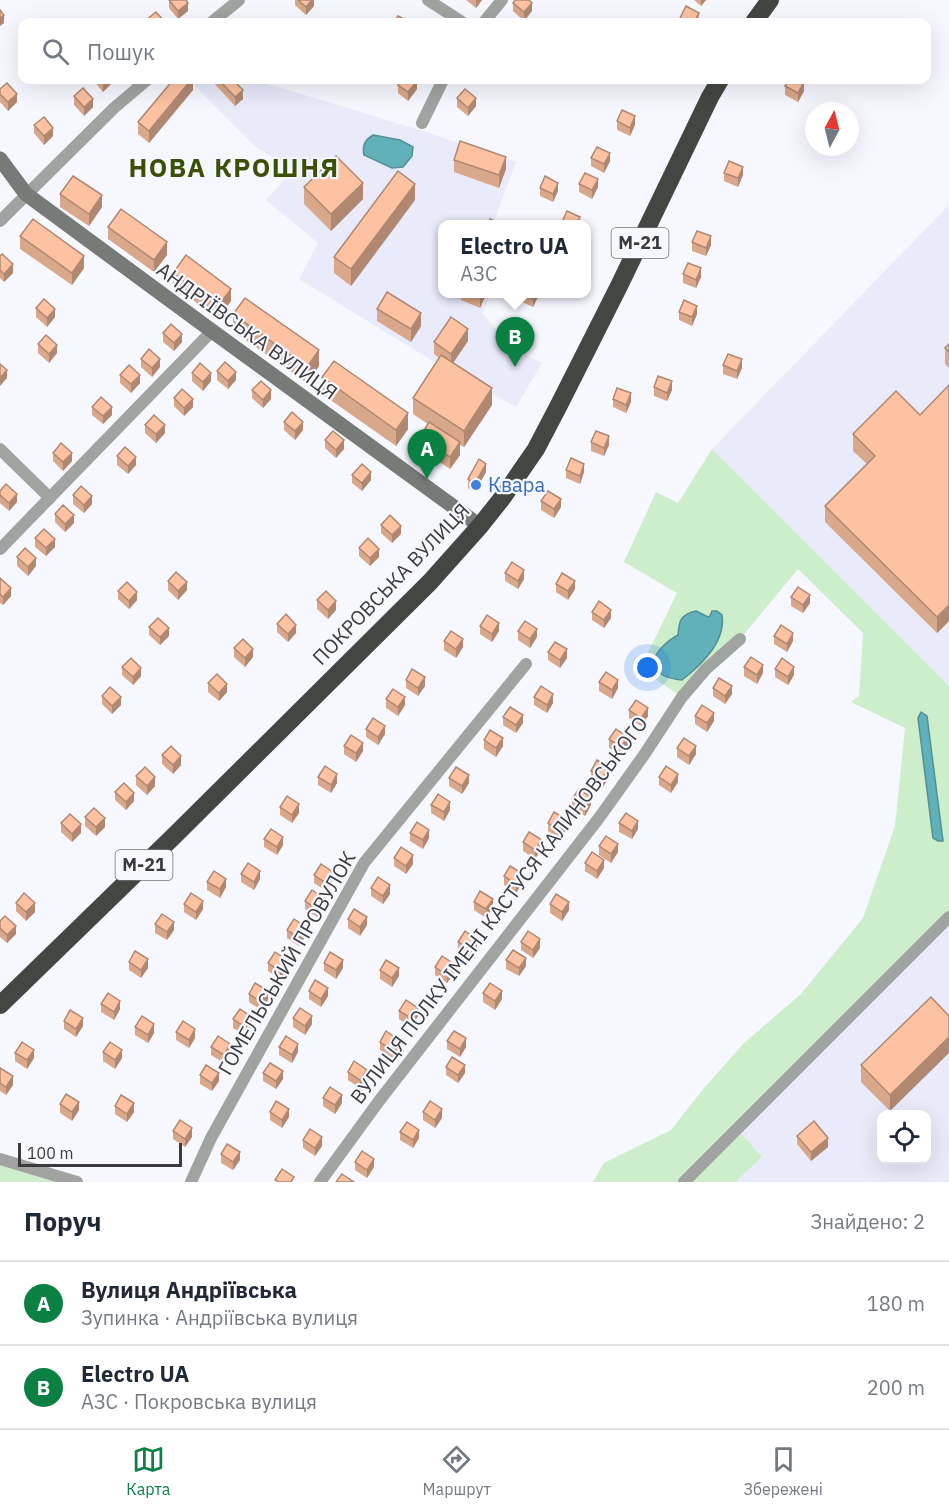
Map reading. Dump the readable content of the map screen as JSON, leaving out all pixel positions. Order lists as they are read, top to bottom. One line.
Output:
{"streets":{"highway":["М-21","ПОКРОВСЬКА ВУЛИЦЯ"],"street":["АНДРІЇВСЬКА ВУЛИЦЯ","ВУЛИЦЯ ПОЛКУ ІМЕНІ КАСТУСЯ КАЛИНОВСЬКОГО","ГОМЕЛЬСЬКИЙ ПРОВУЛОК"]},"crossings":[["АНДРІЇВСЬКА ВУЛИЦЯ","ПОКРОВСЬКА ВУЛИЦЯ"]],"districts":["НОВА КРОШНЯ"],"places":["Квара"],"scale_bar":"100 m","north":"top","page":{"search":"Пошук","popup":["Electro UA","АЗС"],"pins":["B","A"],"scale":"100 m","heading":["Поруч","Знайдено: 2"],"list":[{"mark":"A","name":"Вулиця Андріївська","note":"Зупинка · Андріївська вулиця","value":"180 m"},{"mark":"B","name":"Electro UA","note":"АЗС · Покровська вулиця","value":"200 m"}],"nav":["Карта","Маршрут","Збережені"]}}
